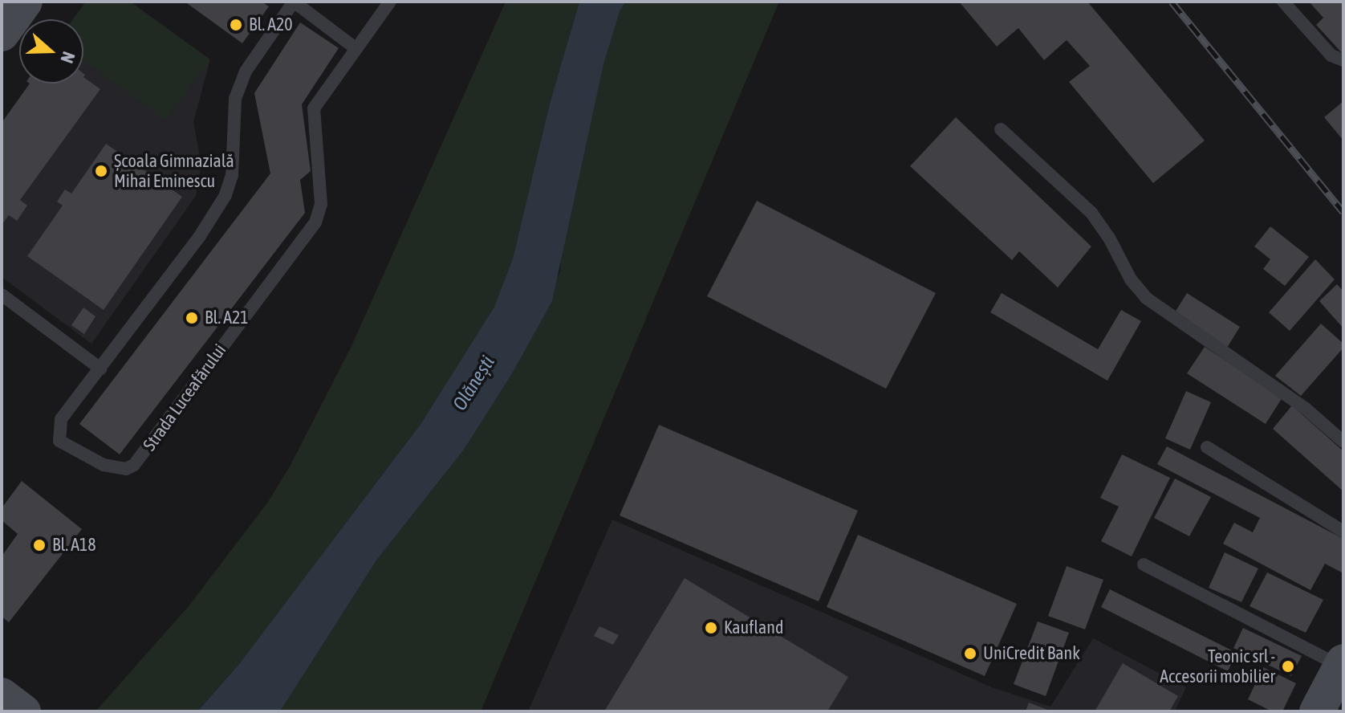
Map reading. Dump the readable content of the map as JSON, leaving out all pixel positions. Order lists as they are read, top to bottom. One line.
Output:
{"streets":{"lane":["Strada Luceafărului"]},"water":["Olănești"],"places":["Bl. A20","Școala Gimnazială Mihai Eminescu","Bl. A21","Bl. A18","Kaufland","UniCredit Bank","Teonic srl - Accesorii mobilier"],"north":"right"}
